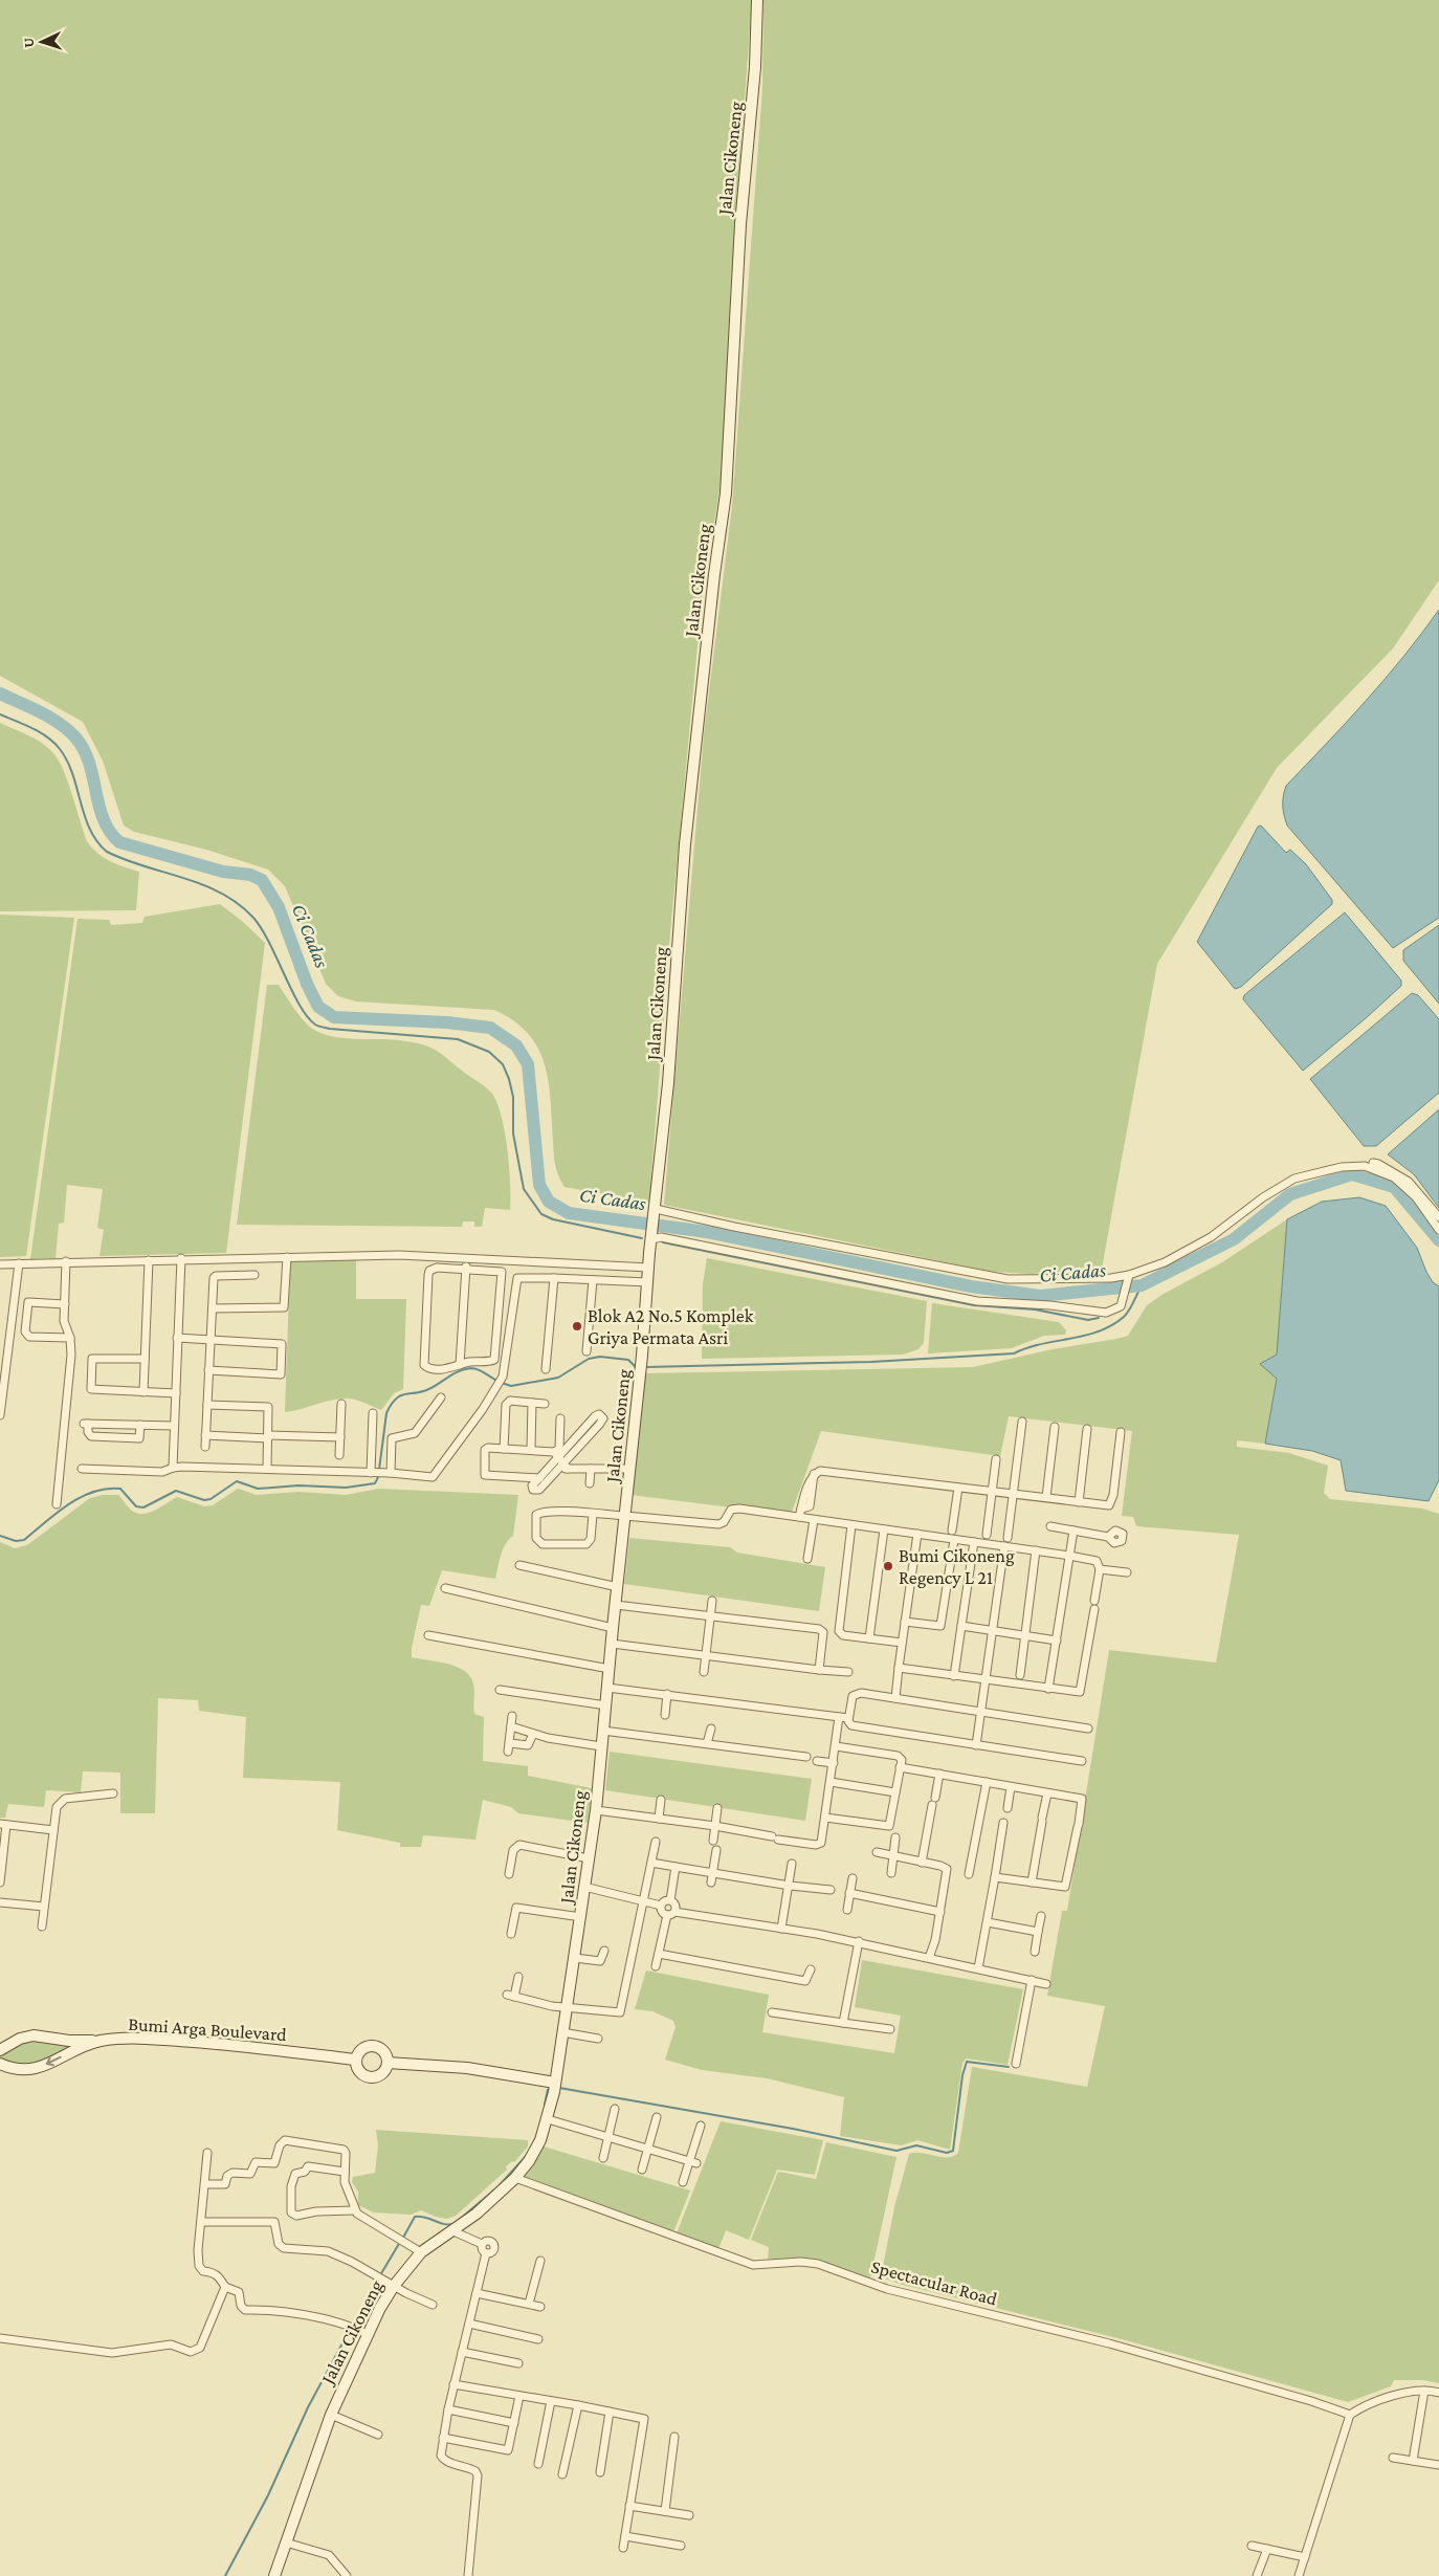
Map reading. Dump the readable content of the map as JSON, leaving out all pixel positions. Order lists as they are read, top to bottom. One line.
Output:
{"streets":{"street":["Jalan Cikoneng","Bumi Arga Boulevard","Spectacular Road"]},"crossings":[["Jalan Cikoneng","Spectacular Road"]],"water":["Ci Cadas"],"places":["Blok A2 No.5 Komplek Griya Permata Asri","Bumi Cikoneng Regency L 21"],"north":"left"}
